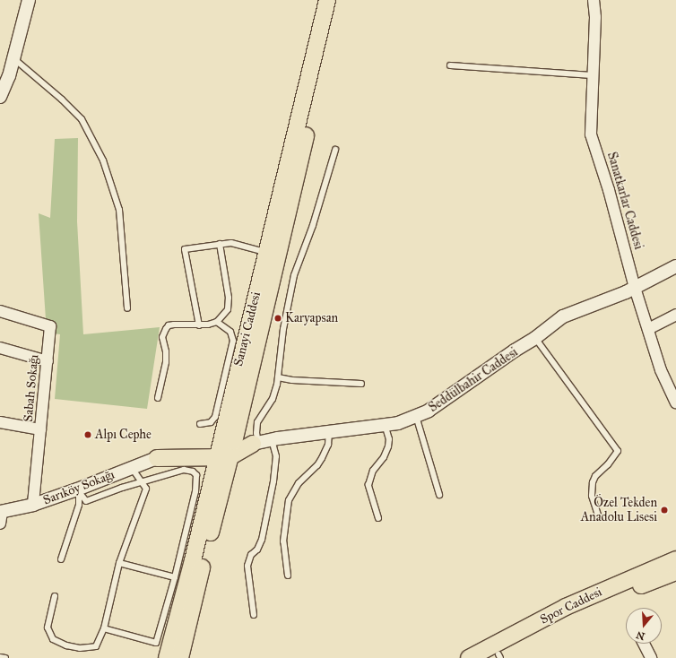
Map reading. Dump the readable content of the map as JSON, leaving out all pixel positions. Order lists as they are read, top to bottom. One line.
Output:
{"streets":{"main road":["Sanayi Caddesi","Spor Caddesi"],"street":["Sanatkarlar Caddesi","Seddülbahir Caddesi","Sabah Sokağı","Sarıköy Sokağı"]},"crossings":[["Sanatkarlar Caddesi","Seddülbahir Caddesi"],["Sabah Sokağı","Sarıköy Sokağı"]],"places":["Karyapsan","Alpı Cephe","Özel Tekden Anadolu Lisesi"],"north":"bottom"}
